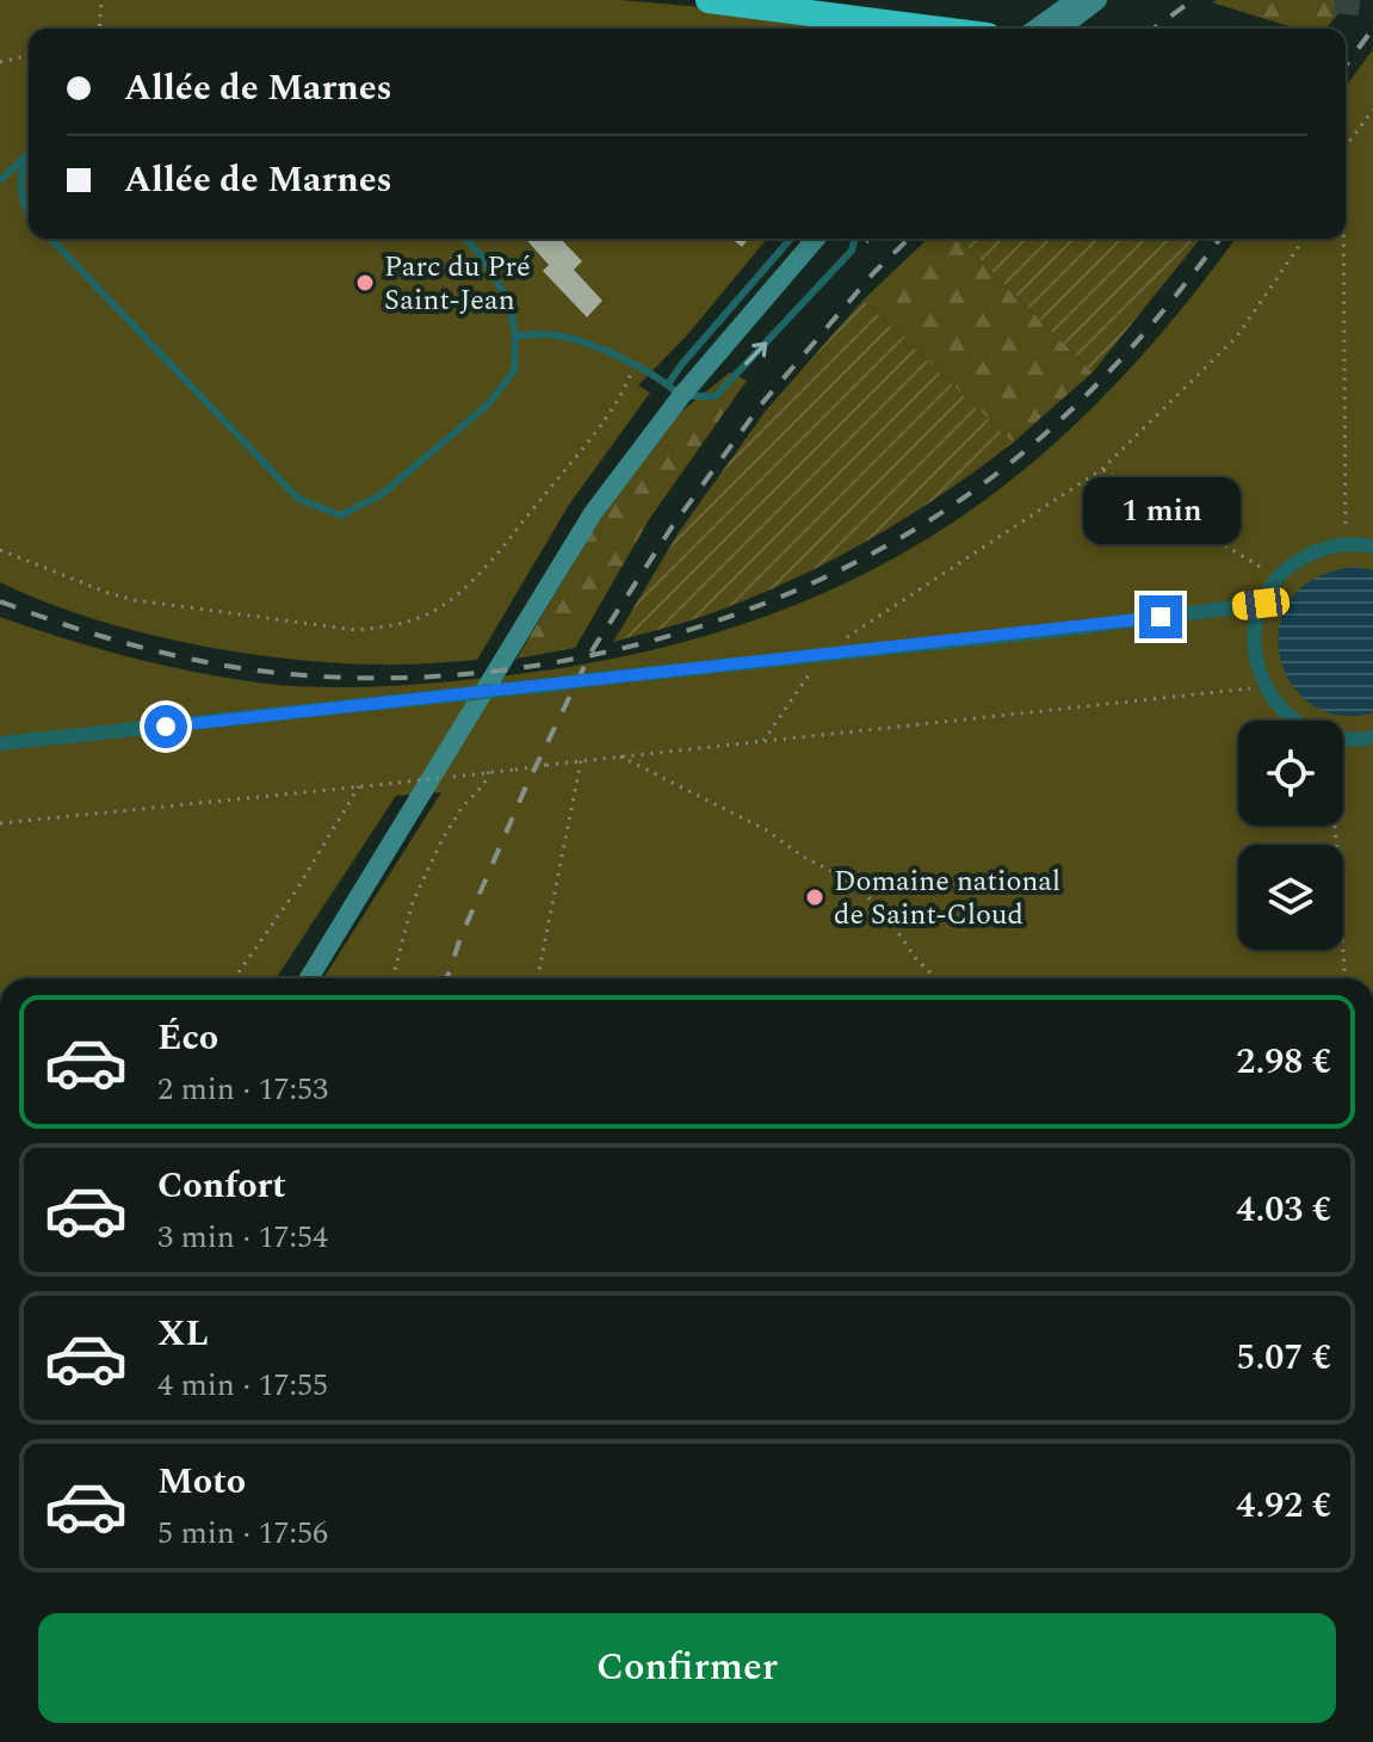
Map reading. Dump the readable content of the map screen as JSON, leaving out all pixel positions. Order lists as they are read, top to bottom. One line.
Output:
{"places":["Parc du Pré Saint-Jean","Domaine national de Saint-Cloud"],"page":{"banner":["Allée de Marnes","Allée de Marnes"],"bubble":"1 min","list":[{"name":"Éco","note":"2 min · 17:53","value":"2.98 €"},{"name":"Confort","note":"3 min · 17:54","value":"4.03 €"},{"name":"XL","note":"4 min · 17:55","value":"5.07 €"},{"name":"Moto","note":"5 min · 17:56","value":"4.92 €"}],"buttons":"Confirmer"}}
